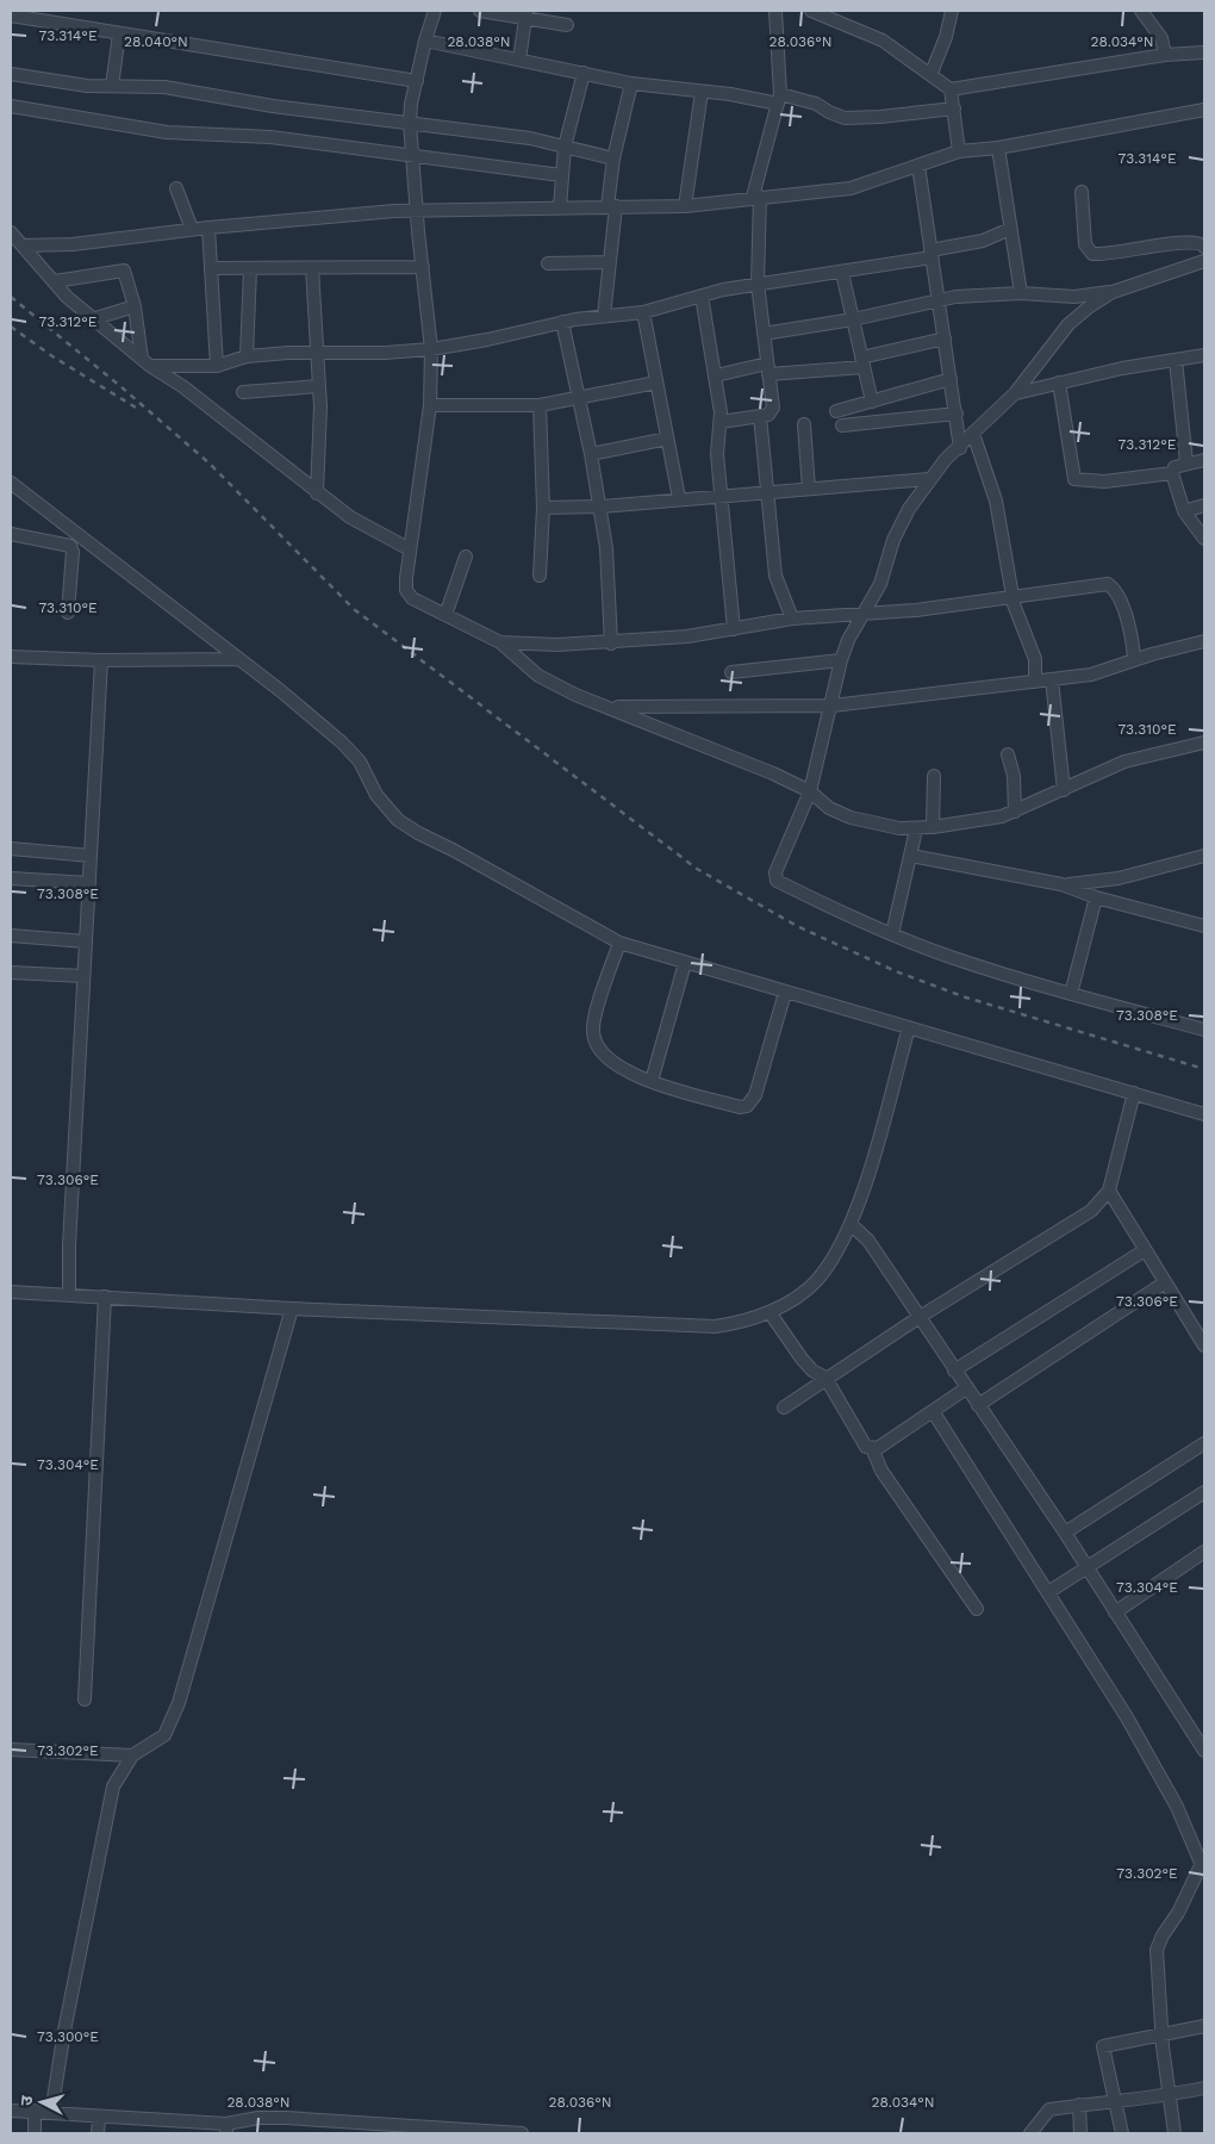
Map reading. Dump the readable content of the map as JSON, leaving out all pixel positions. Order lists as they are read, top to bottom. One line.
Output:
{"north":"left","coordinates":["73.314°E","28.040°N","28.038°N","28.036°N","28.034°N","73.312°E","73.310°E","73.308°E","73.306°E","73.304°E","73.302°E","73.300°E"]}
